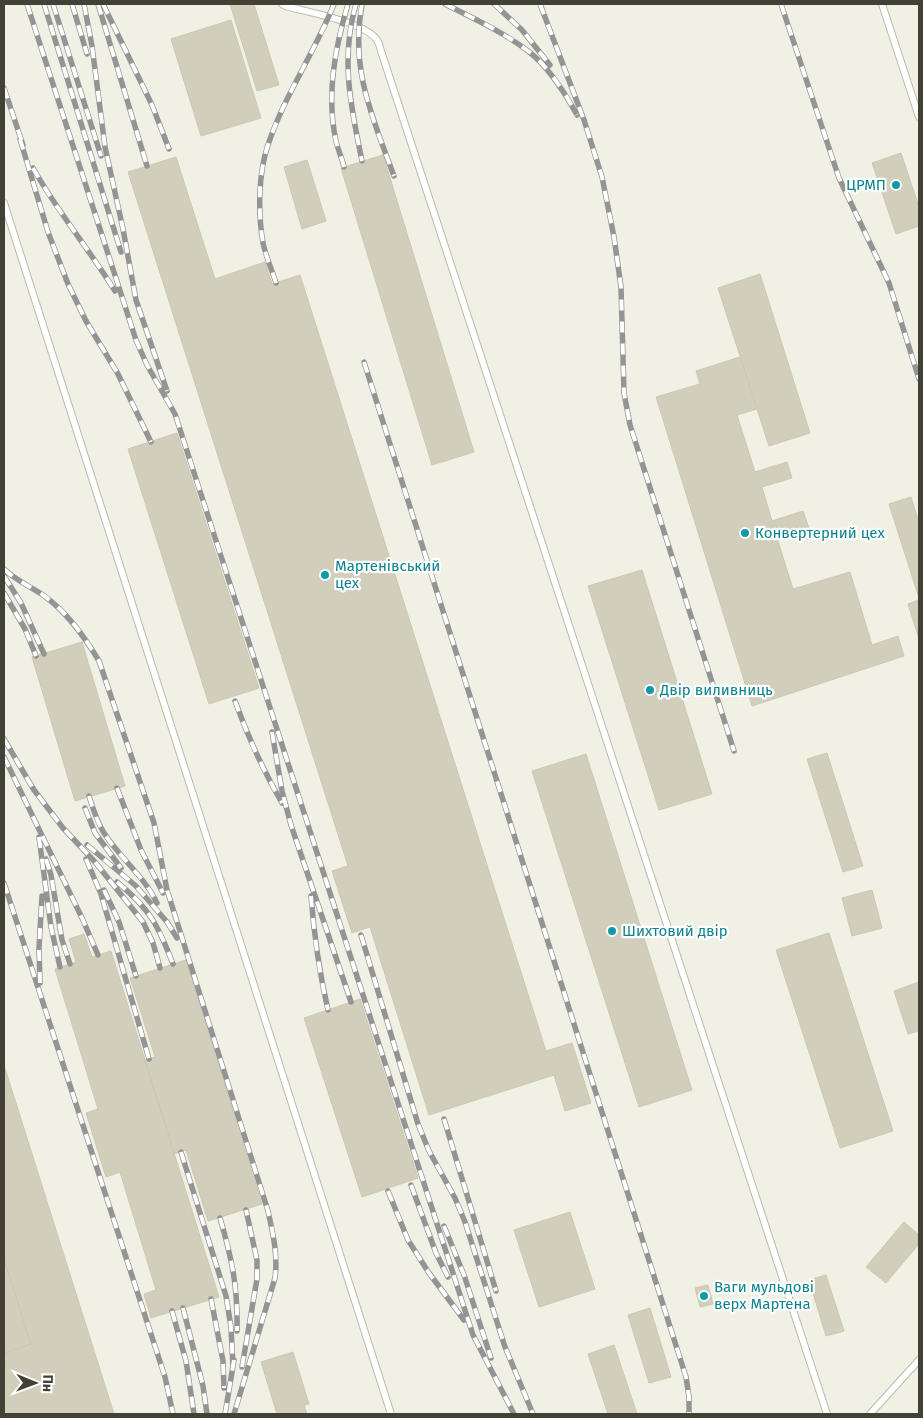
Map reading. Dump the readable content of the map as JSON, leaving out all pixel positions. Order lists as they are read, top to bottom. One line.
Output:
{"places":["ЦРМП","Конвертерний цех","Мартенівський цех","Двір виливниць","Шихтовий двір","Ваги мульдові верх Мартена"],"north":"right"}
